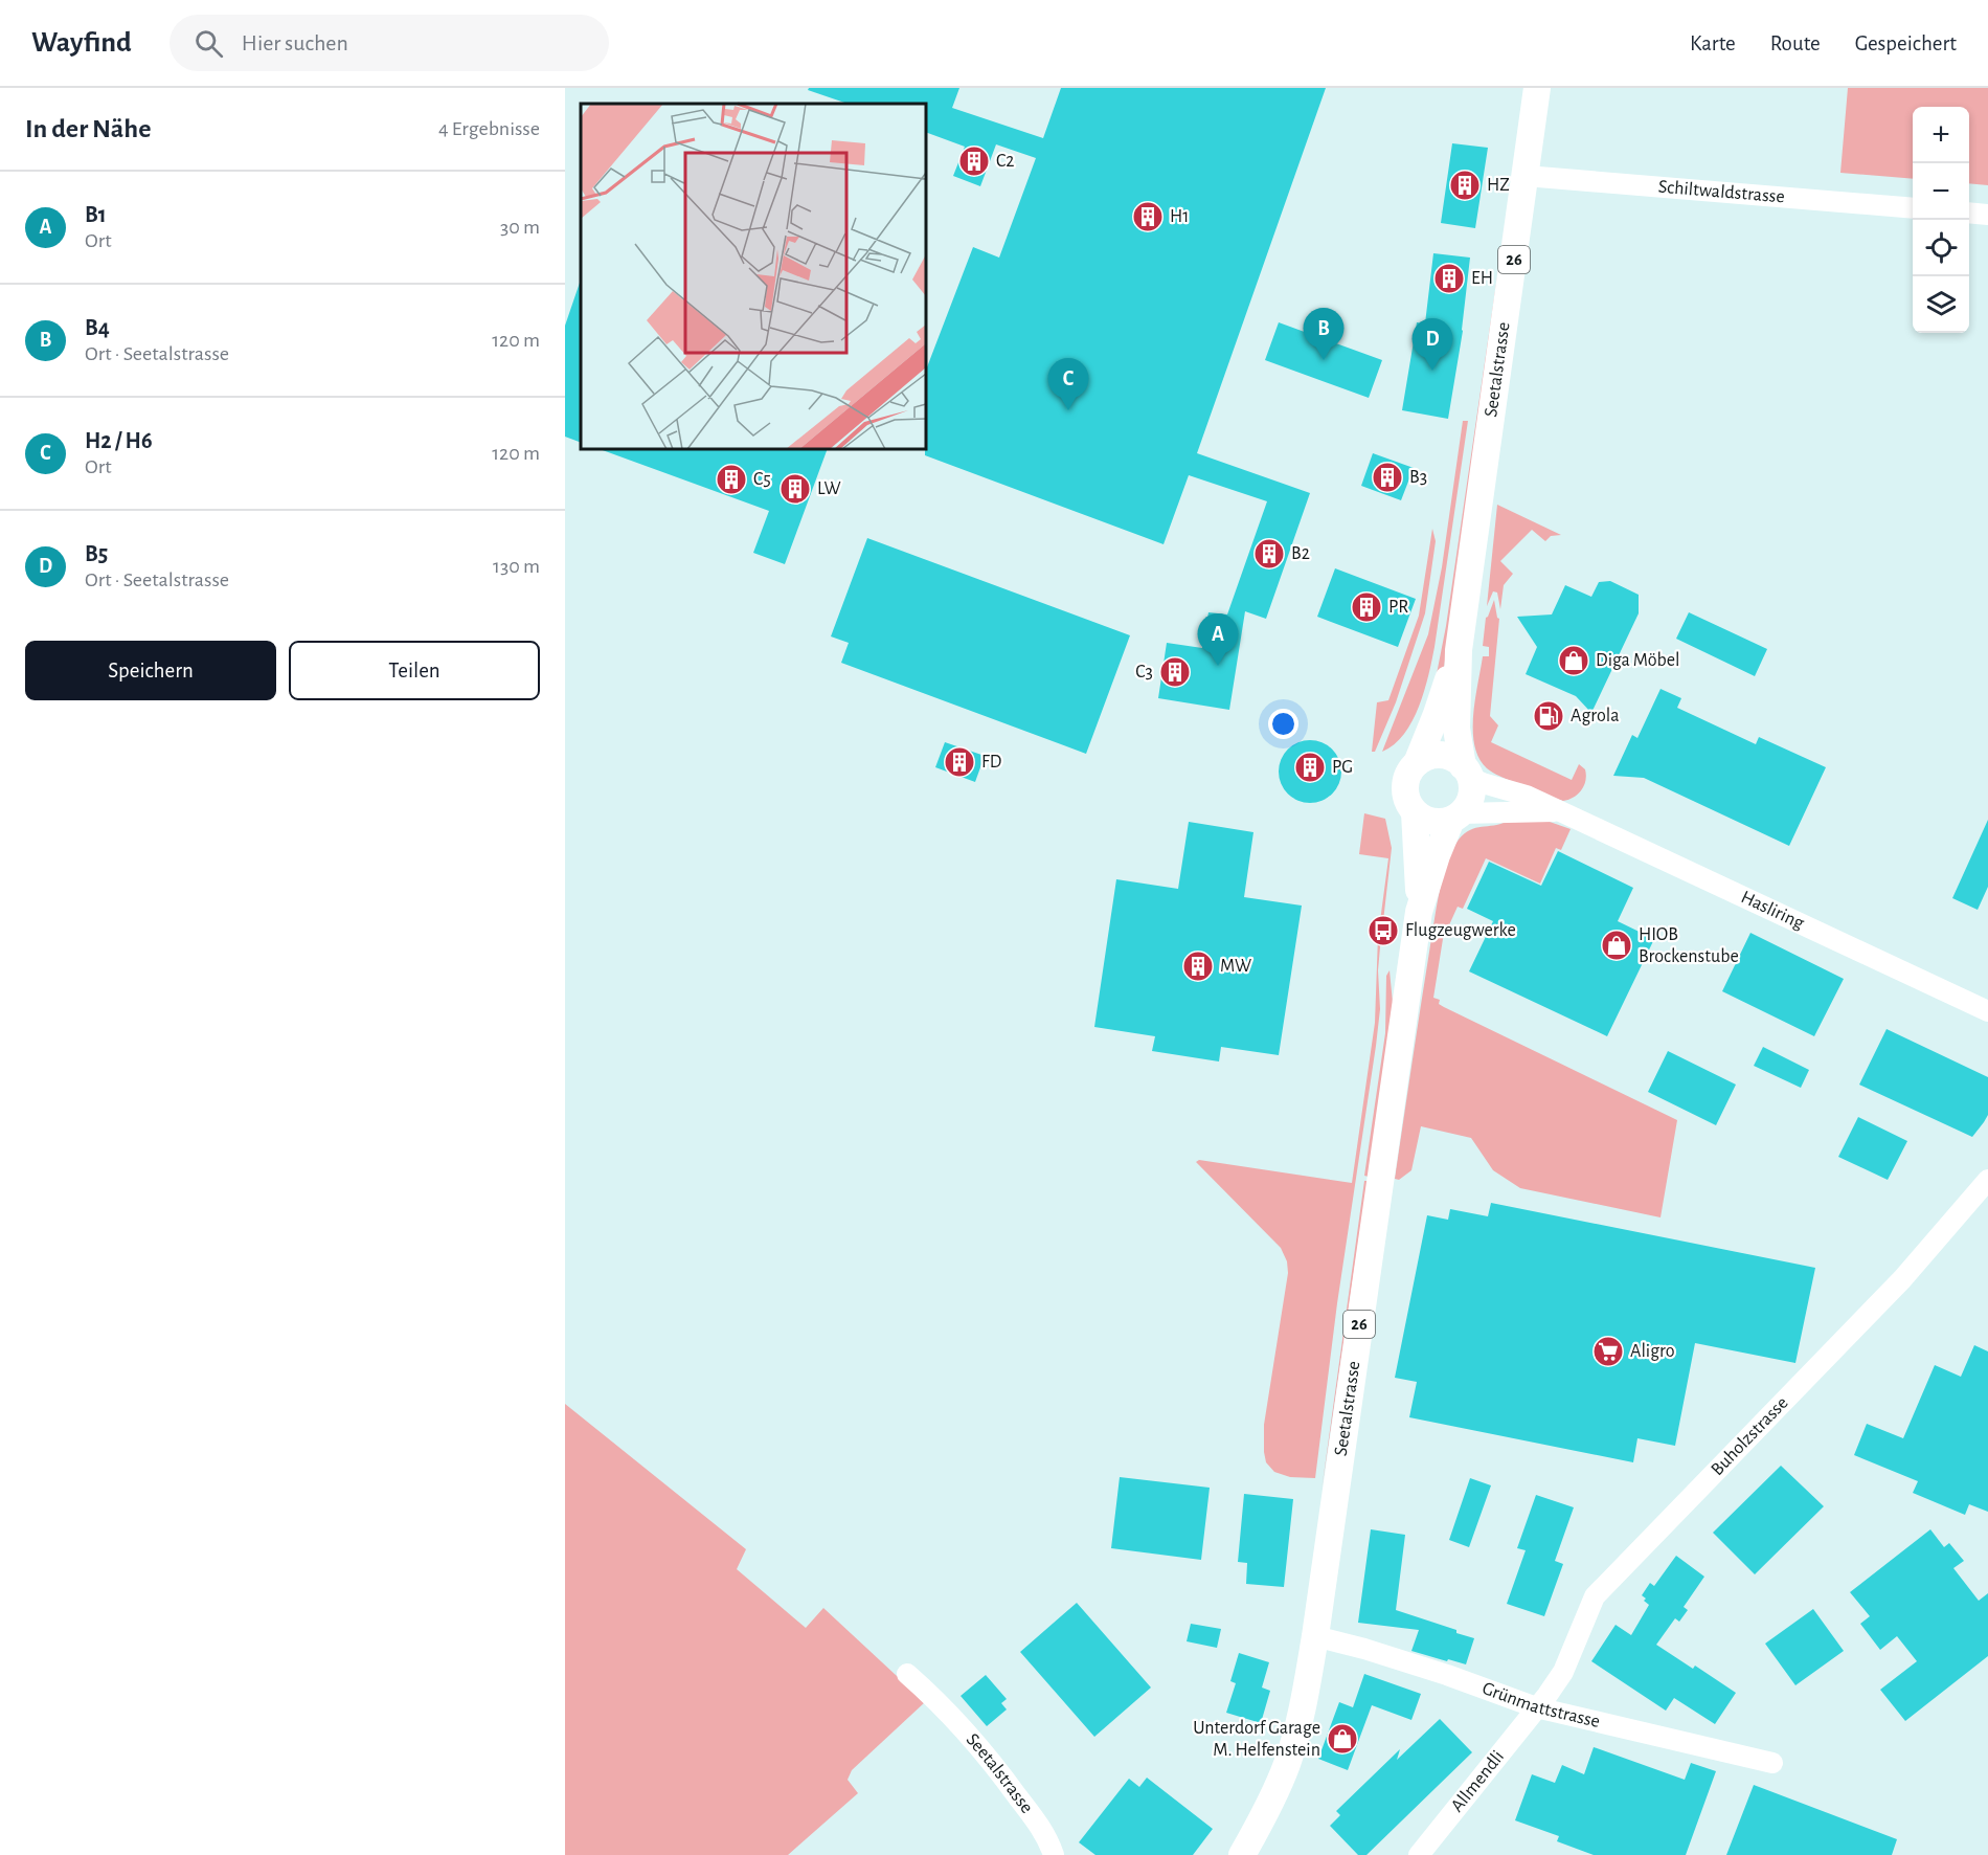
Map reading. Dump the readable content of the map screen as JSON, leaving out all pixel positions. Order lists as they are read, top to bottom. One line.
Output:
{"streets":{"main road":["26","Seetalstrasse"],"street":["Schiltwaldstrasse","Hasliring","Buholzstrasse","Grünmattstrasse","Allmendli"]},"crossings":[["Schiltwaldstrasse","Seetalstrasse"],["Seetalstrasse","Hasliring"],["Seetalstrasse","Grünmattstrasse"],["Buholzstrasse","Grünmattstrasse"],["Buholzstrasse","Allmendli"],["Grünmattstrasse","Allmendli"]],"places":{"building":["C2","HZ","H1","EH","B3","C5","LW","B2","PR","C3","FD","PG","MW"],"shop":["Diga Möbel","HIOB Brockenstube","Unterdorf Garage M. Helfenstein"],"fuel station":["Agrola"],"bus stop":["Flugzeugwerke"],"supermarket":["Aligro"]},"page":{"header":"Wayfind","search":"Hier suchen","nav":["Karte","Route","Gespeichert"],"heading":["In der Nähe","4 Ergebnisse"],"map_buttons":["+","−"],"list":[{"mark":"A","name":"B1","note":"Ort","value":"30 m"},{"mark":"B","name":"B4","note":"Ort · Seetalstrasse","value":"120 m"},{"mark":"C","name":"H2 / H6","note":"Ort","value":"120 m"},{"mark":"D","name":"B5","note":"Ort · Seetalstrasse","value":"130 m"}],"pins":["B","D","C","A"],"buttons":["Speichern","Teilen"]}}
